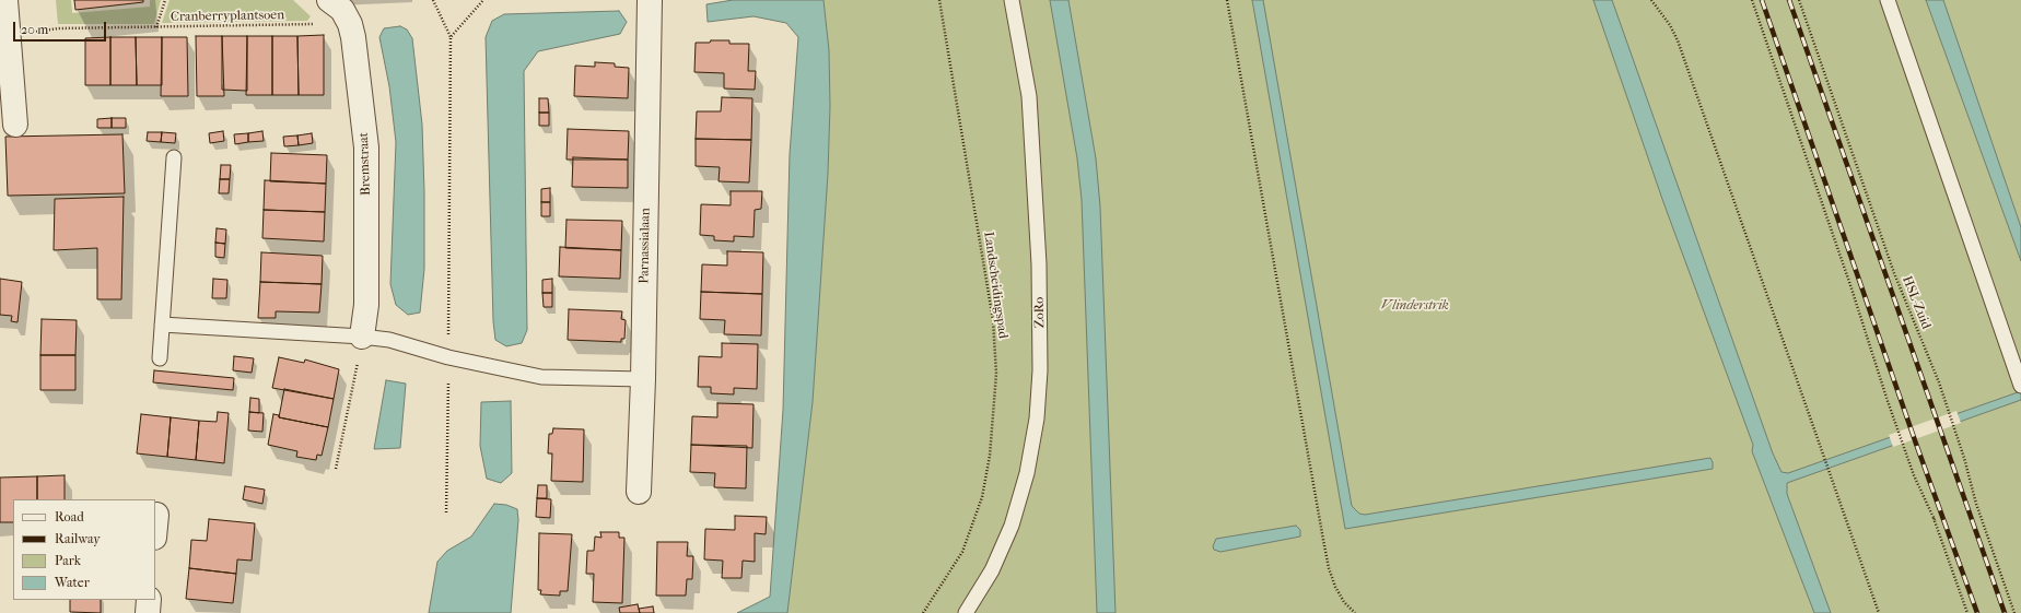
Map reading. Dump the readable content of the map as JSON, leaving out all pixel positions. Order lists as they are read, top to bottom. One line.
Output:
{"streets":{"street":["Bremstraat","Parnassialaan"],"lane":["ZoRo"],"path":["Cranberryplantsoen","Landscheidingspad","HSL-Zuid"]},"crossings":[["Cranberryplantsoen","Bremstraat"]],"parks":["Vlinderstrik"],"legend":["Road","Railway","Park","Water"],"scale_bar":"20 m"}
